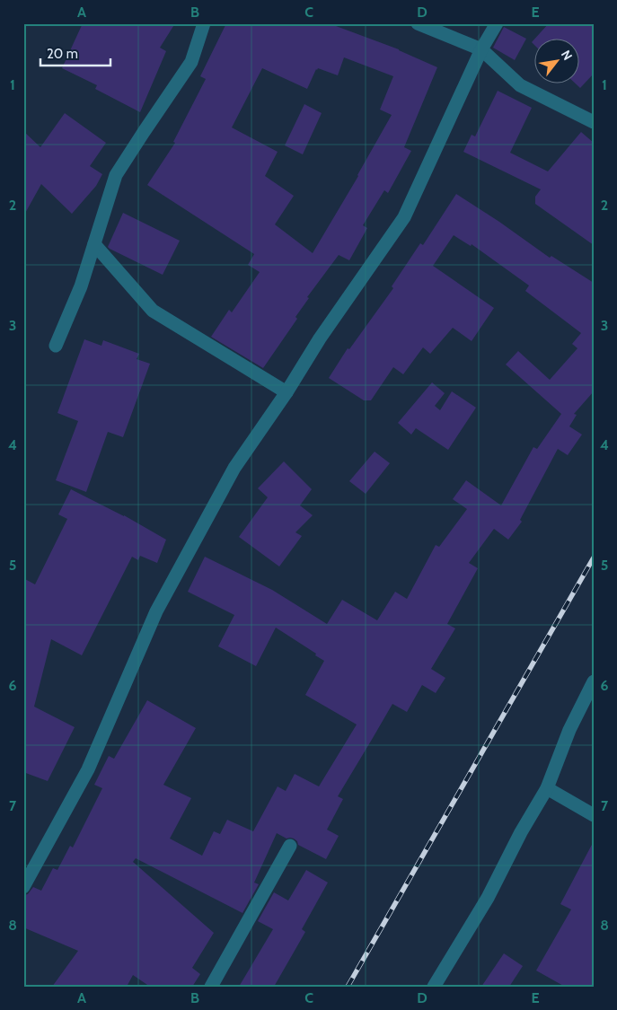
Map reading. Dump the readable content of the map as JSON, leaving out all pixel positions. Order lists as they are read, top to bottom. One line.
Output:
{"scale_bar":"20 m","north":"top right","grid":{"columns":["A","B","C","D","E"],"rows":["1","2","3","4","5","6","7","8"]}}
